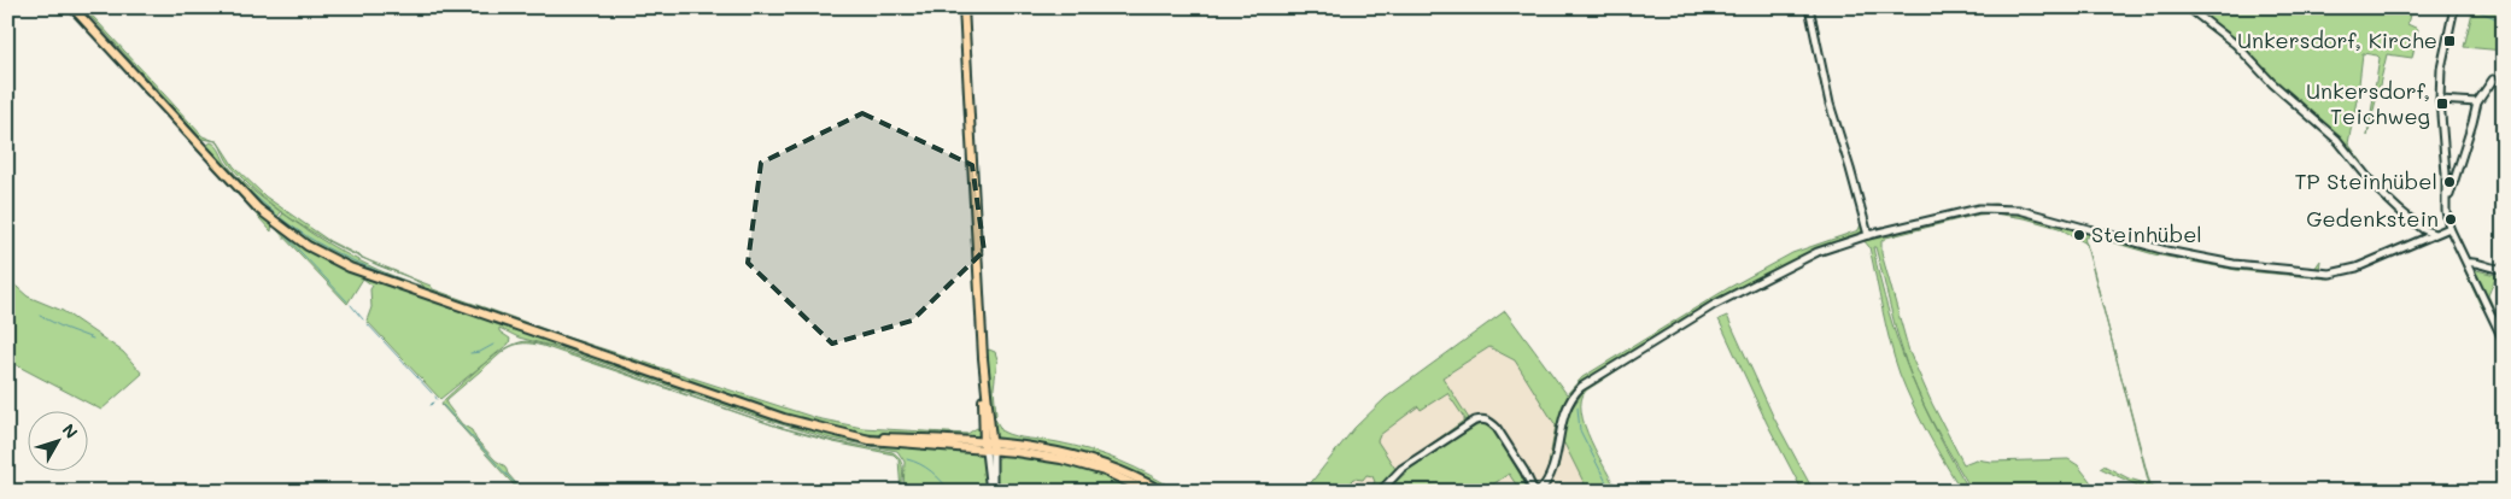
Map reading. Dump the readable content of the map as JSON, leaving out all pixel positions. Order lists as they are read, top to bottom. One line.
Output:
{"places":{"transit":["Unkersdorf, Kirche","Unkersdorf, Teichweg"],"other":["TP Steinhübel","Gedenkstein","Steinhübel"]},"north":"top right"}
